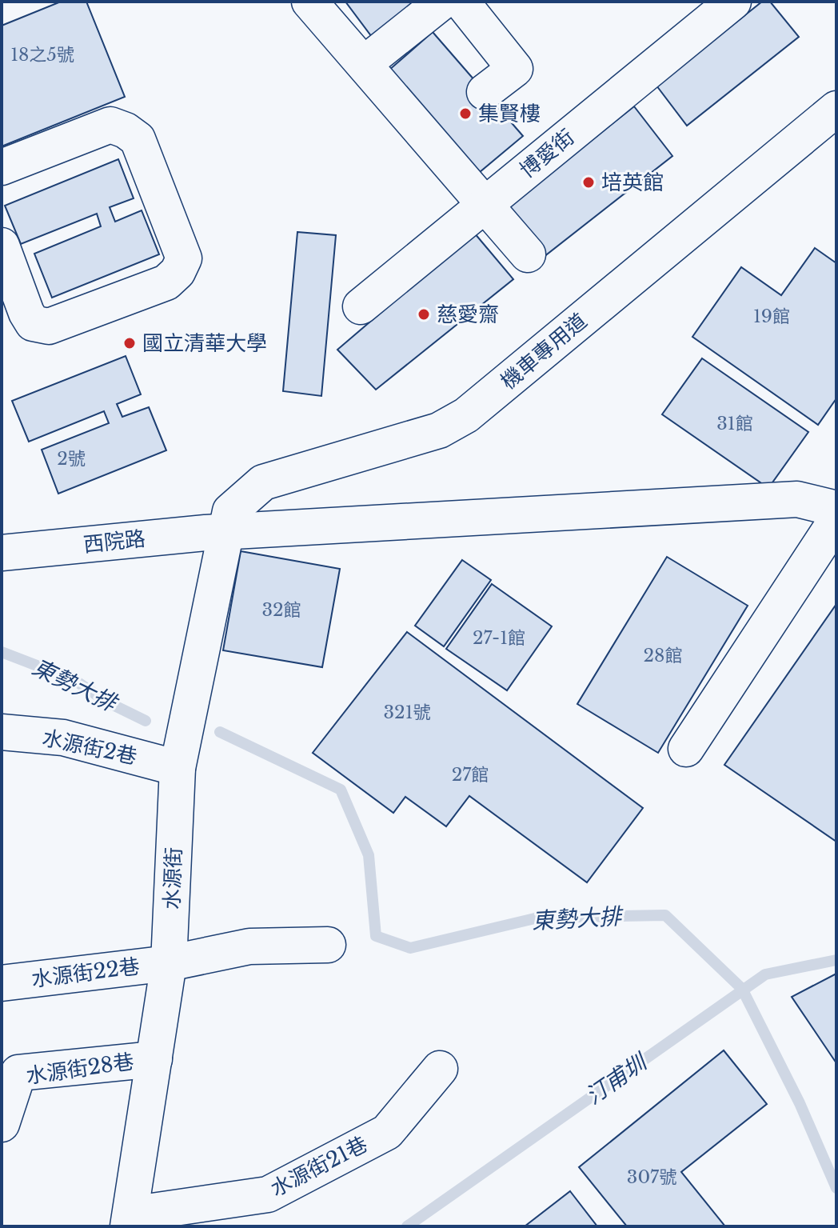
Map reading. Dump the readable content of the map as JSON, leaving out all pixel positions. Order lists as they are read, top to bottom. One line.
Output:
{"streets":{"street":["博愛街","機車專用道","西院路","水源街2巷","水源街","水源街22巷","水源街28巷","水源街21巷"]},"crossings":[["機車專用道","西院路"],["機車專用道","水源街"],["西院路","水源街"],["水源街2巷","水源街"],["水源街","水源街22巷"],["水源街","水源街28巷"],["水源街","水源街21巷"]],"water":["東勢大排","汀甫圳"],"places":["集賢樓","培英館","慈愛齋","國立清華大學"],"house_numbers":["18之5號","19館","31館","2號","32館","27-1館","28館","321號","27館","307號"]}
